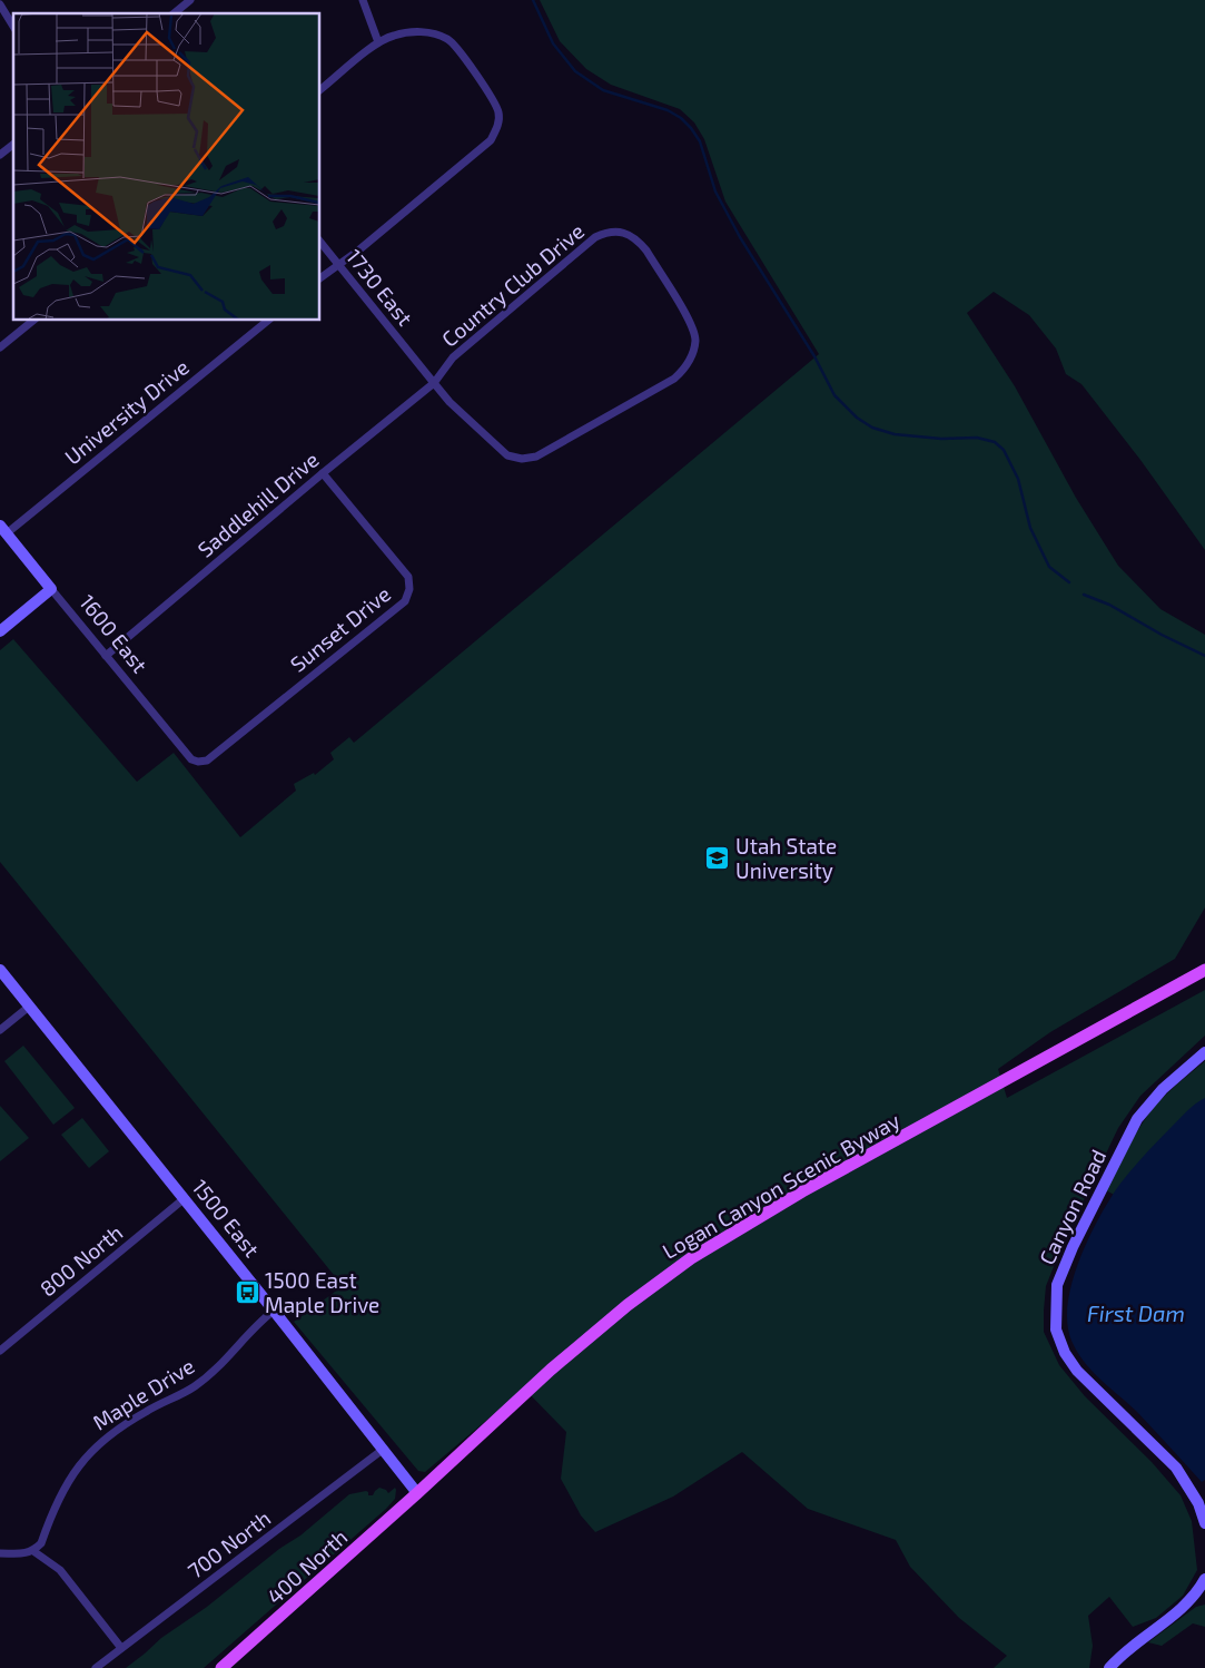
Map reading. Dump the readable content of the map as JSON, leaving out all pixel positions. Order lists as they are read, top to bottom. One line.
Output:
{"streets":{"main road":["Logan Canyon Scenic Byway","400 North"],"street":["Country Club Drive","1730 East","University Drive","Saddlehill Drive","Sunset Drive","1600 East","Canyon Road","1500 East","800 North","Maple Drive","700 North"]},"crossings":[["Country Club Drive","1730 East"],["Country Club Drive","Saddlehill Drive"],["1730 East","Saddlehill Drive"],["University Drive","1600 East"],["Saddlehill Drive","Sunset Drive"],["Saddlehill Drive","1600 East"],["Sunset Drive","1600 East"],["Logan Canyon Scenic Byway","1500 East"],["Logan Canyon Scenic Byway","400 North"],["1500 East","800 North"],["1500 East","Maple Drive"],["1500 East","700 North"],["1500 East","400 North"]],"water":["First Dam"],"places":{"school or university":["Utah State University"],"bus stop":["1500 East Maple Drive"]}}
